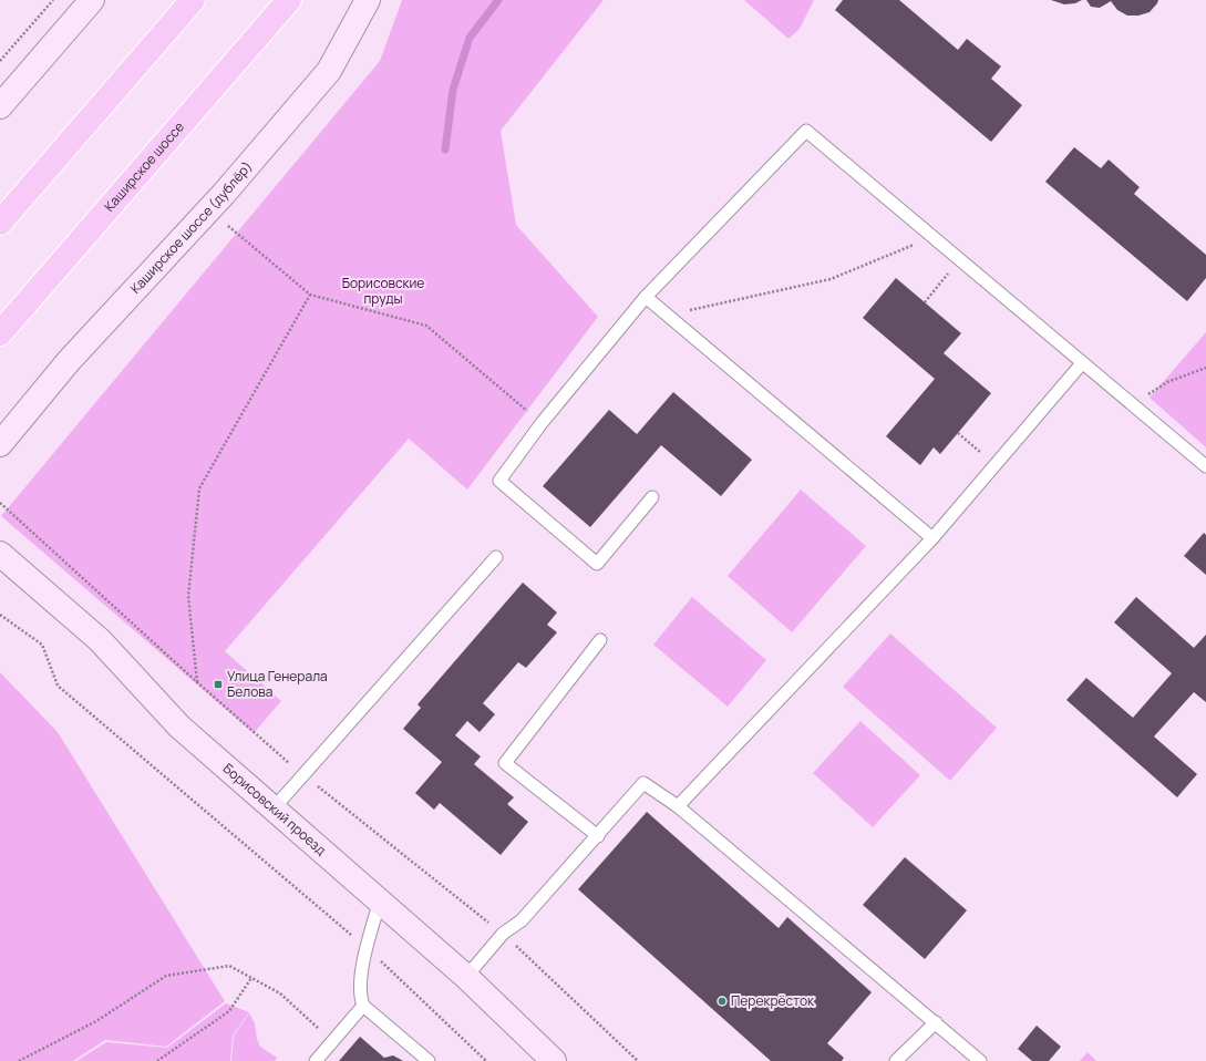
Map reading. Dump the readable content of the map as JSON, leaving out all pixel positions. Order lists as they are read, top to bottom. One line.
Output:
{"streets":{"main road":["Каширское шоссе"],"street":["Каширское шоссе (дублёр)","Борисовский проезд"]},"parks":["Борисовские пруды"],"places":{"transit":["Улица Генерала Белова"],"other":["Перекрёсток"]}}
